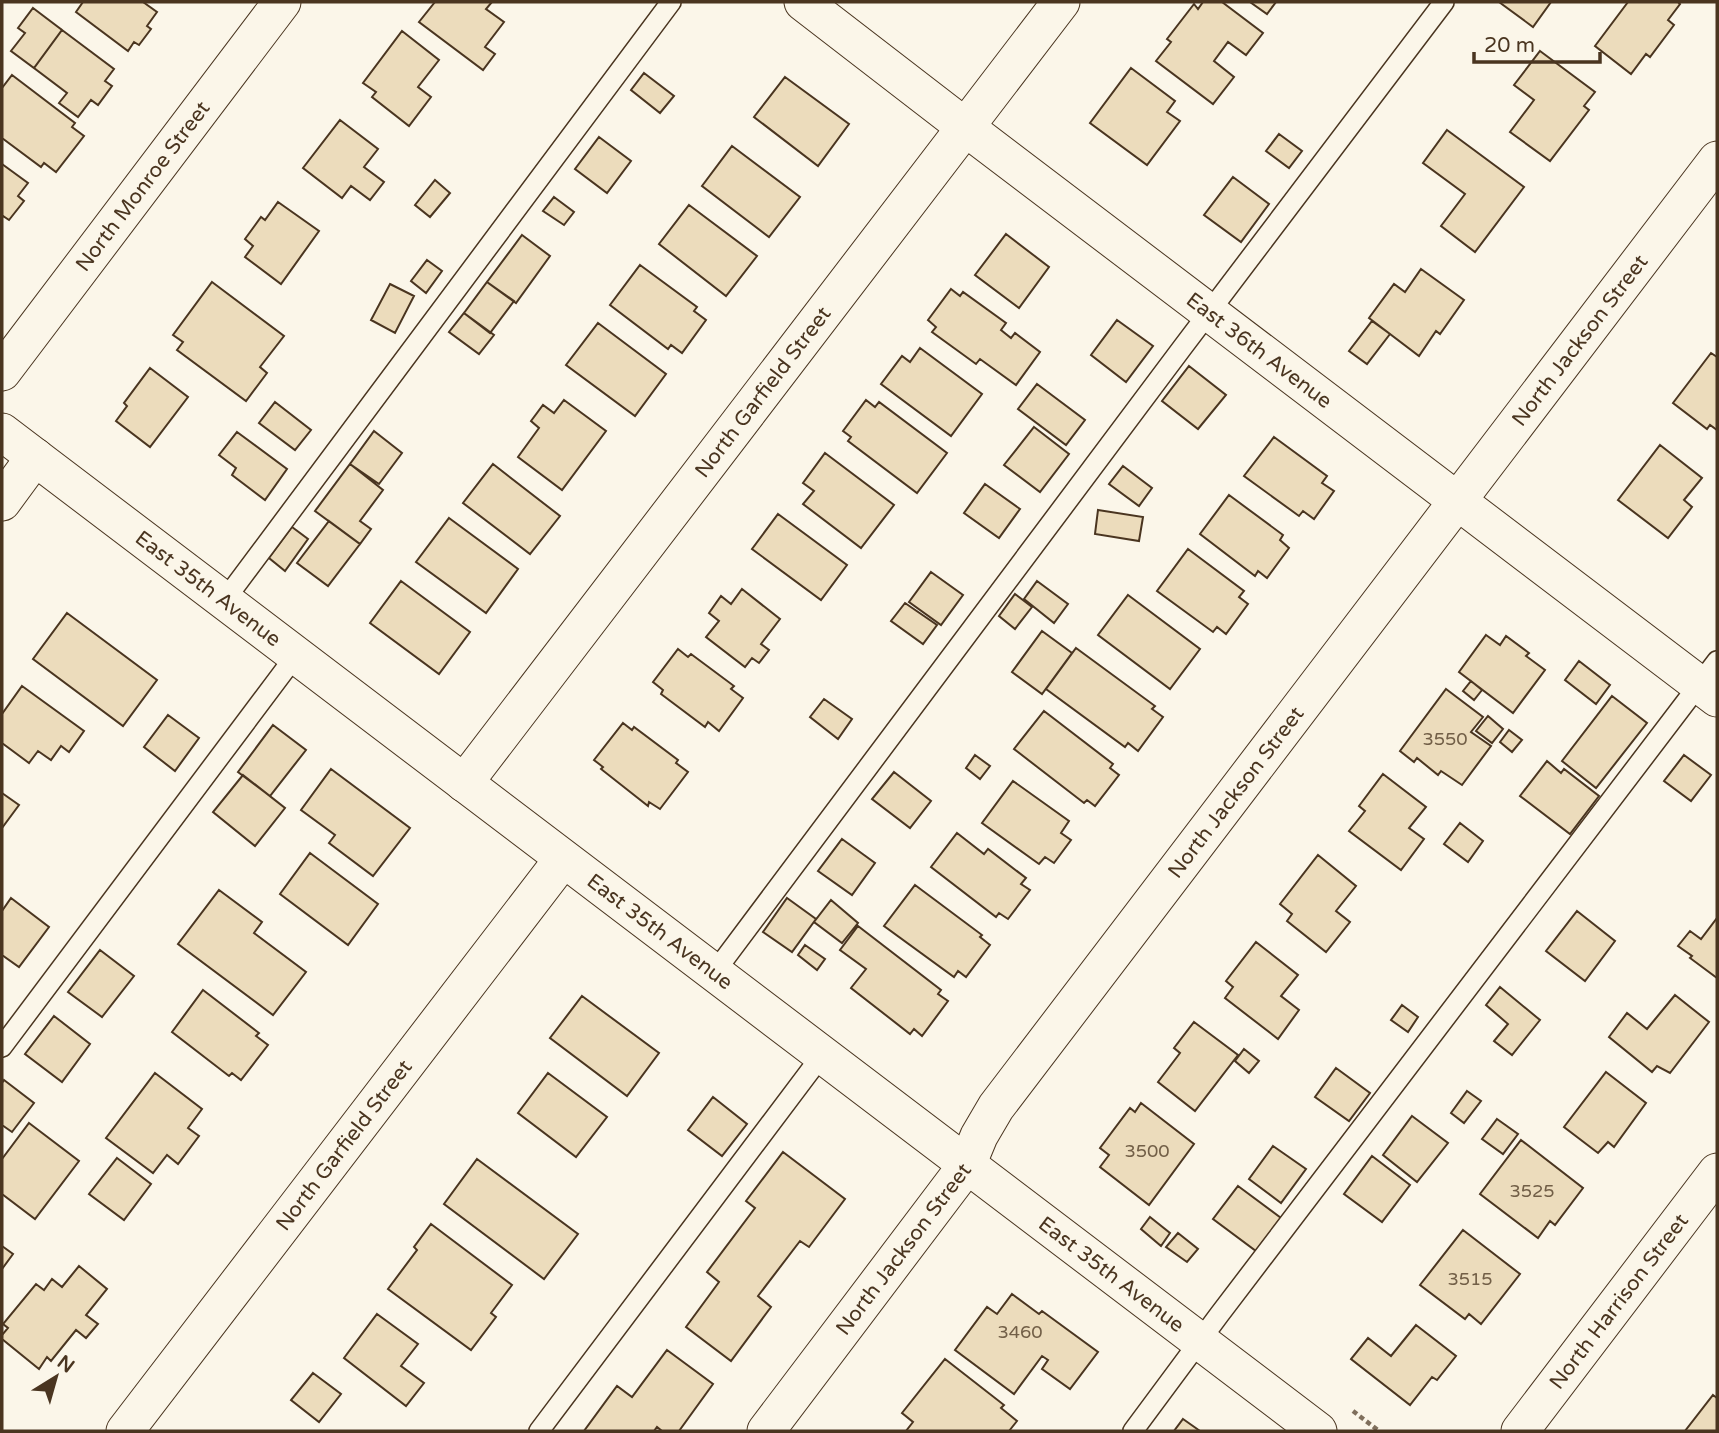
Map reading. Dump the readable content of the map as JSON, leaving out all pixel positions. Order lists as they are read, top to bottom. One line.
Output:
{"streets":{"street":["North Monroe Street","North Jackson Street","East 36th Avenue","North Garfield Street","East 35th Avenue","North Harrison Street"]},"crossings":[["North Jackson Street","East 36th Avenue"],["North Jackson Street","East 35th Avenue"],["East 36th Avenue","North Garfield Street"],["North Garfield Street","East 35th Avenue"]],"house_numbers":["3550","3500","3525","3515","3460"],"scale_bar":"20 m","north":"top right"}
